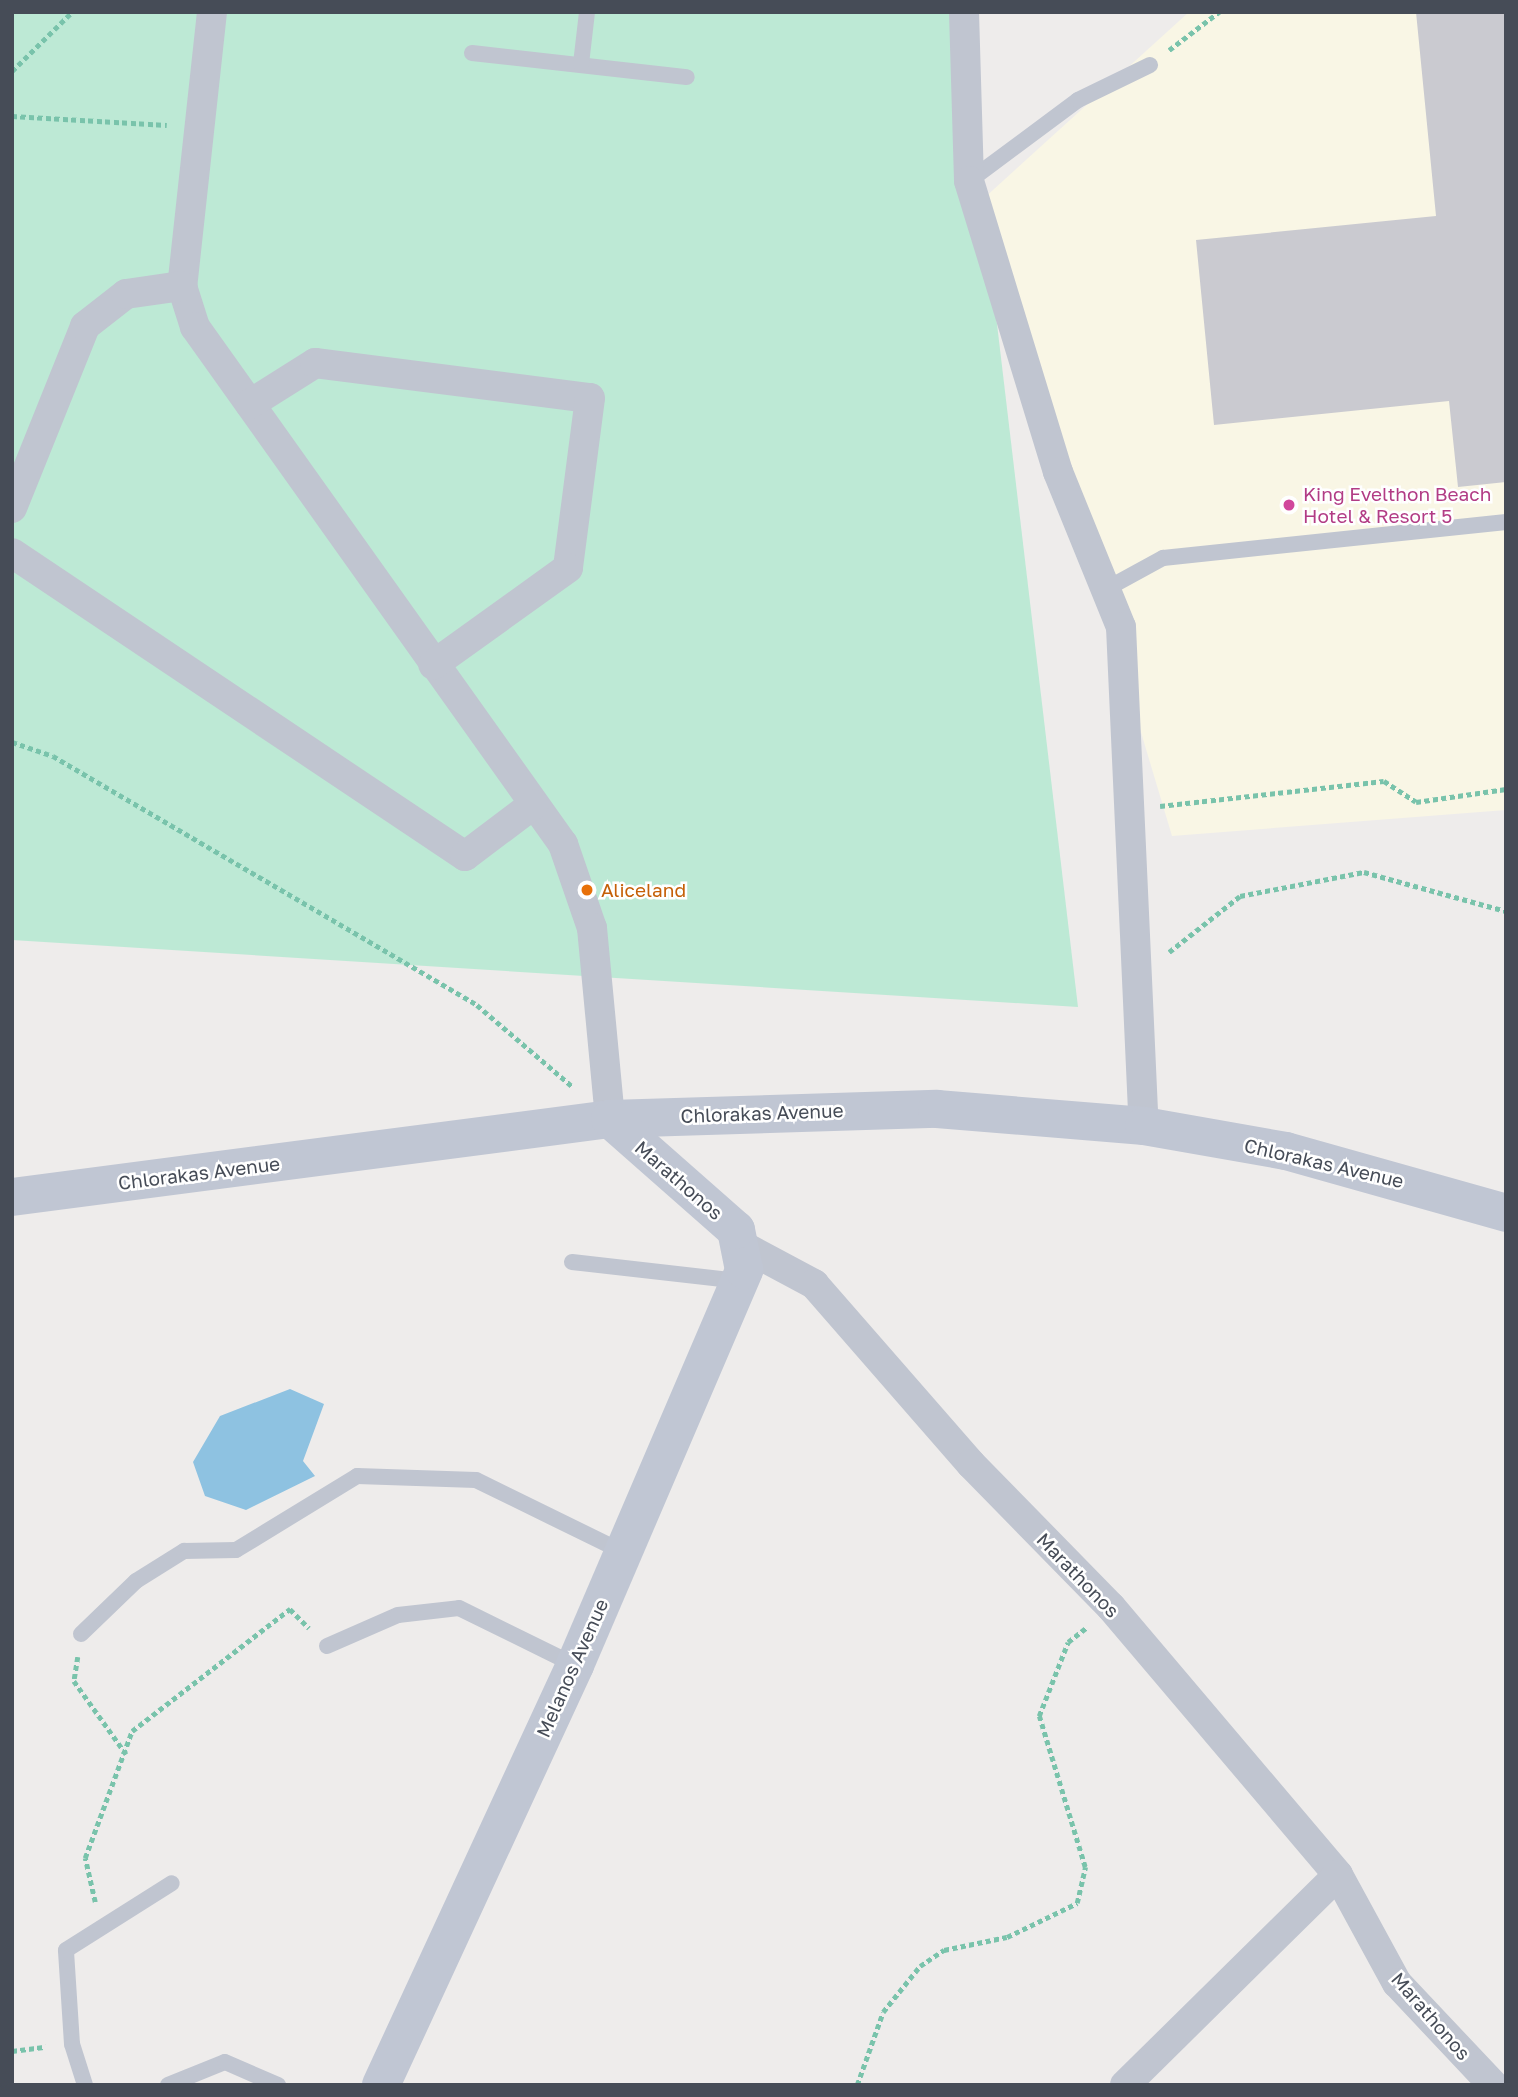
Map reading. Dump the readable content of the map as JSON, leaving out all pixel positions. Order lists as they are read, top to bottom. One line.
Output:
{"streets":{"main road":["Chlorakas Avenue","Marathonos","Melanos Avenue"]},"crossings":[["Chlorakas Avenue","Marathonos"],["Marathonos","Melanos Avenue"]],"places":["King Evelthon Beach Hotel & Resort 5","Aliceland"]}
